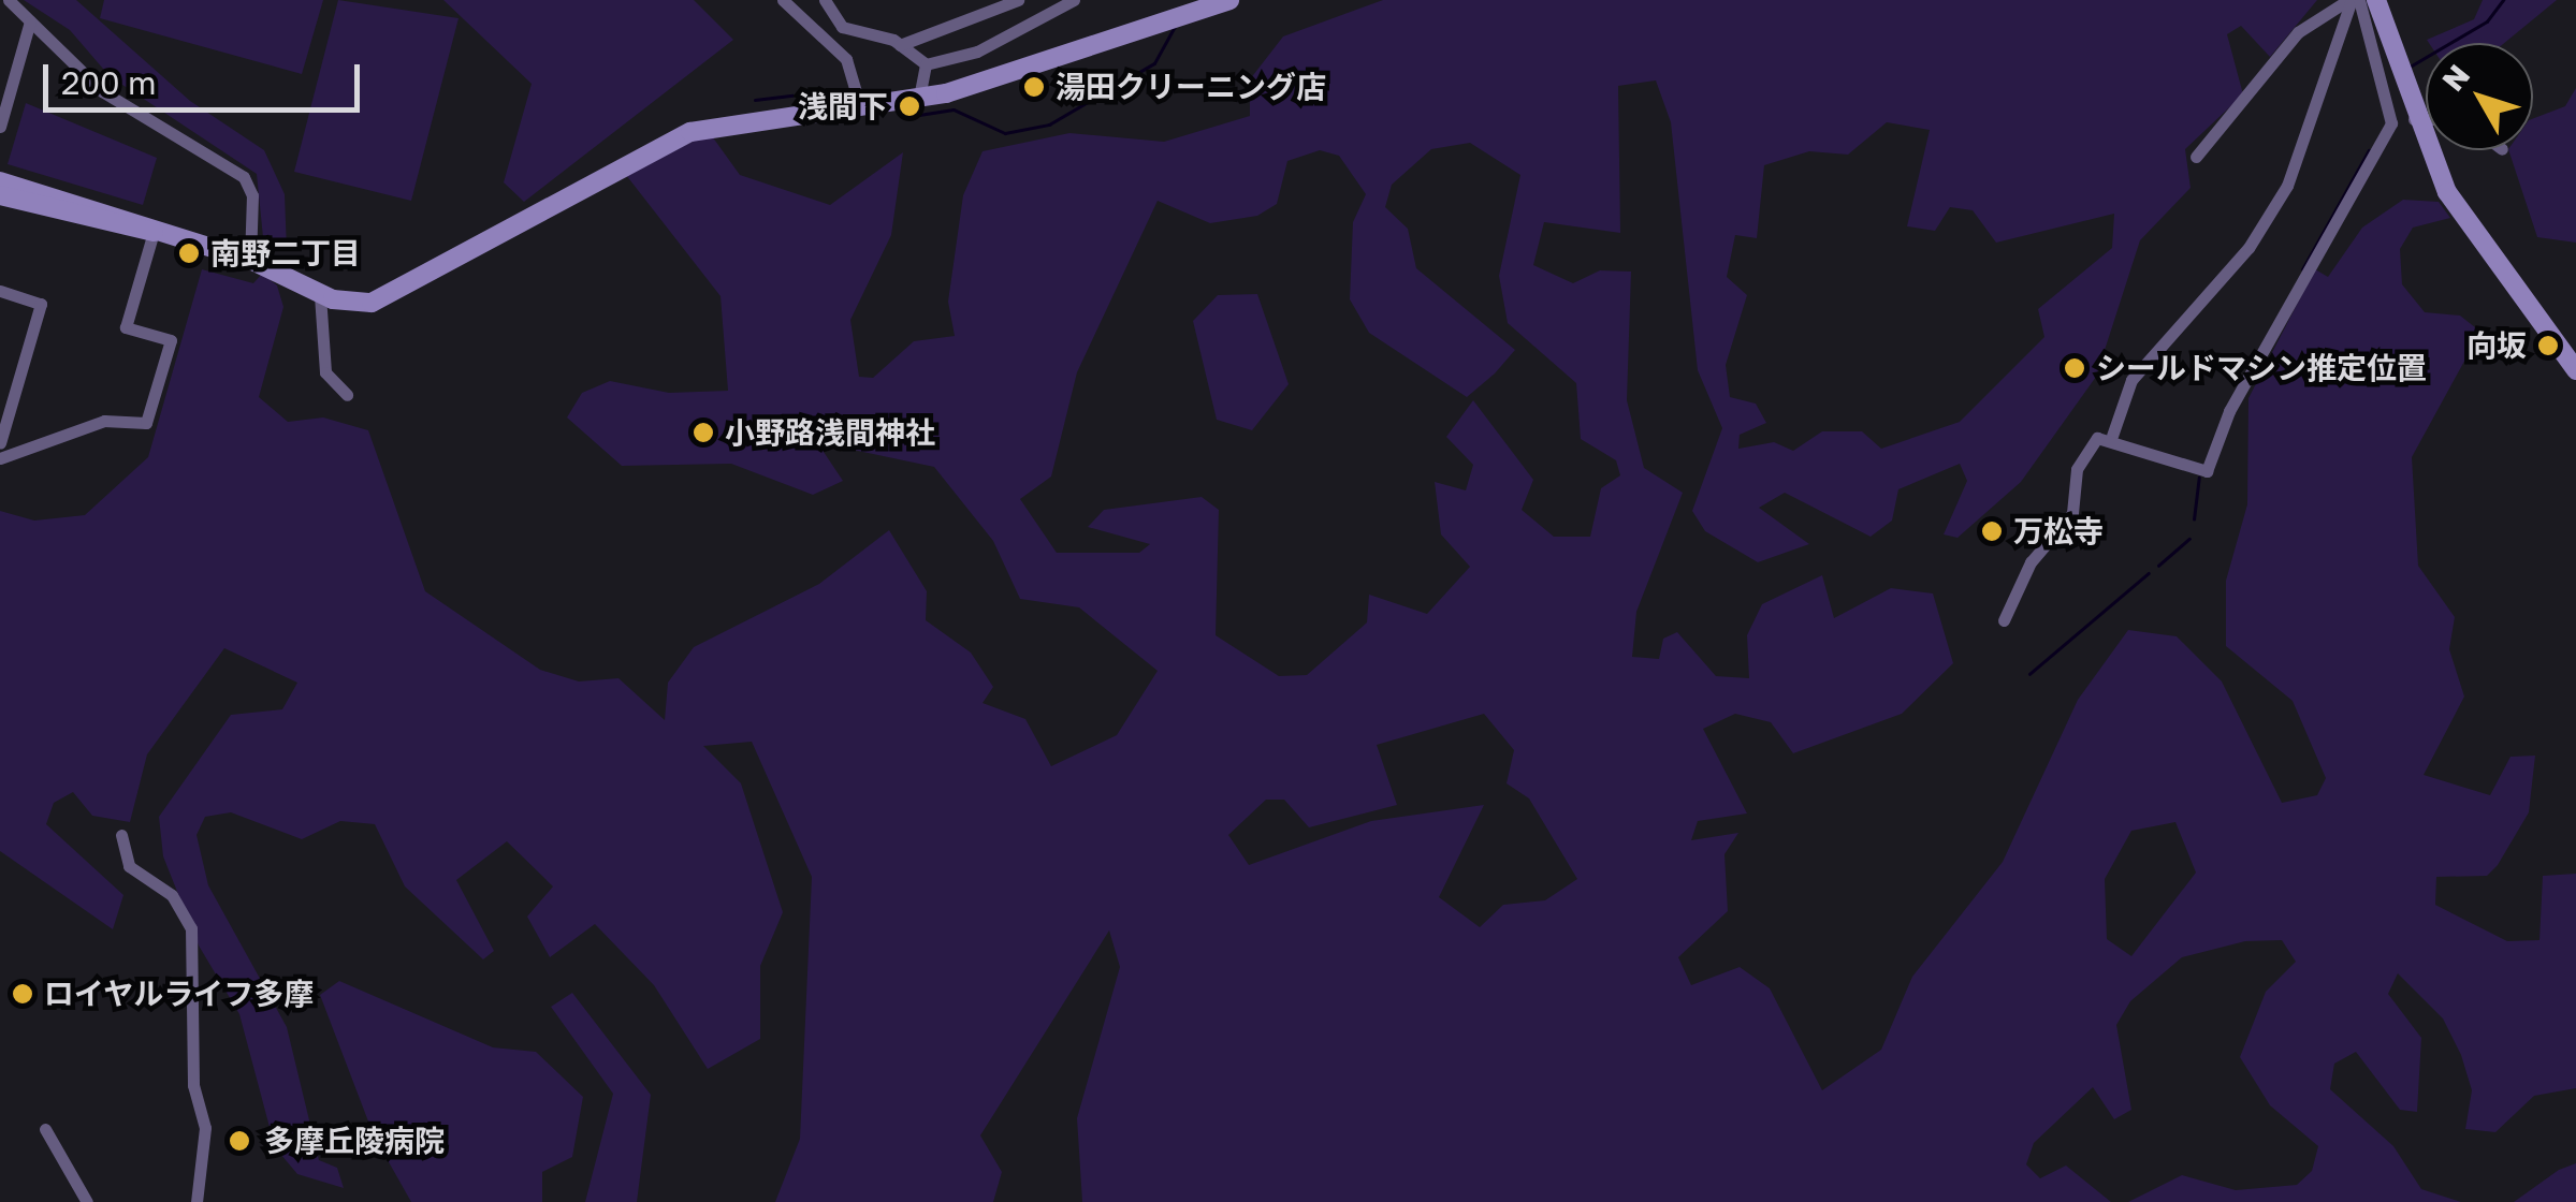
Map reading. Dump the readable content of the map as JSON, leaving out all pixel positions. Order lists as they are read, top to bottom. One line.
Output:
{"places":["湯田クリーニング店","浅間下","南野二丁目","向坂","シールドマシン推定位置","小野路浅間神社","万松寺","ロイヤルライフ多摩","多摩丘陵病院"],"scale_bar":"200 m","north":"top left"}
